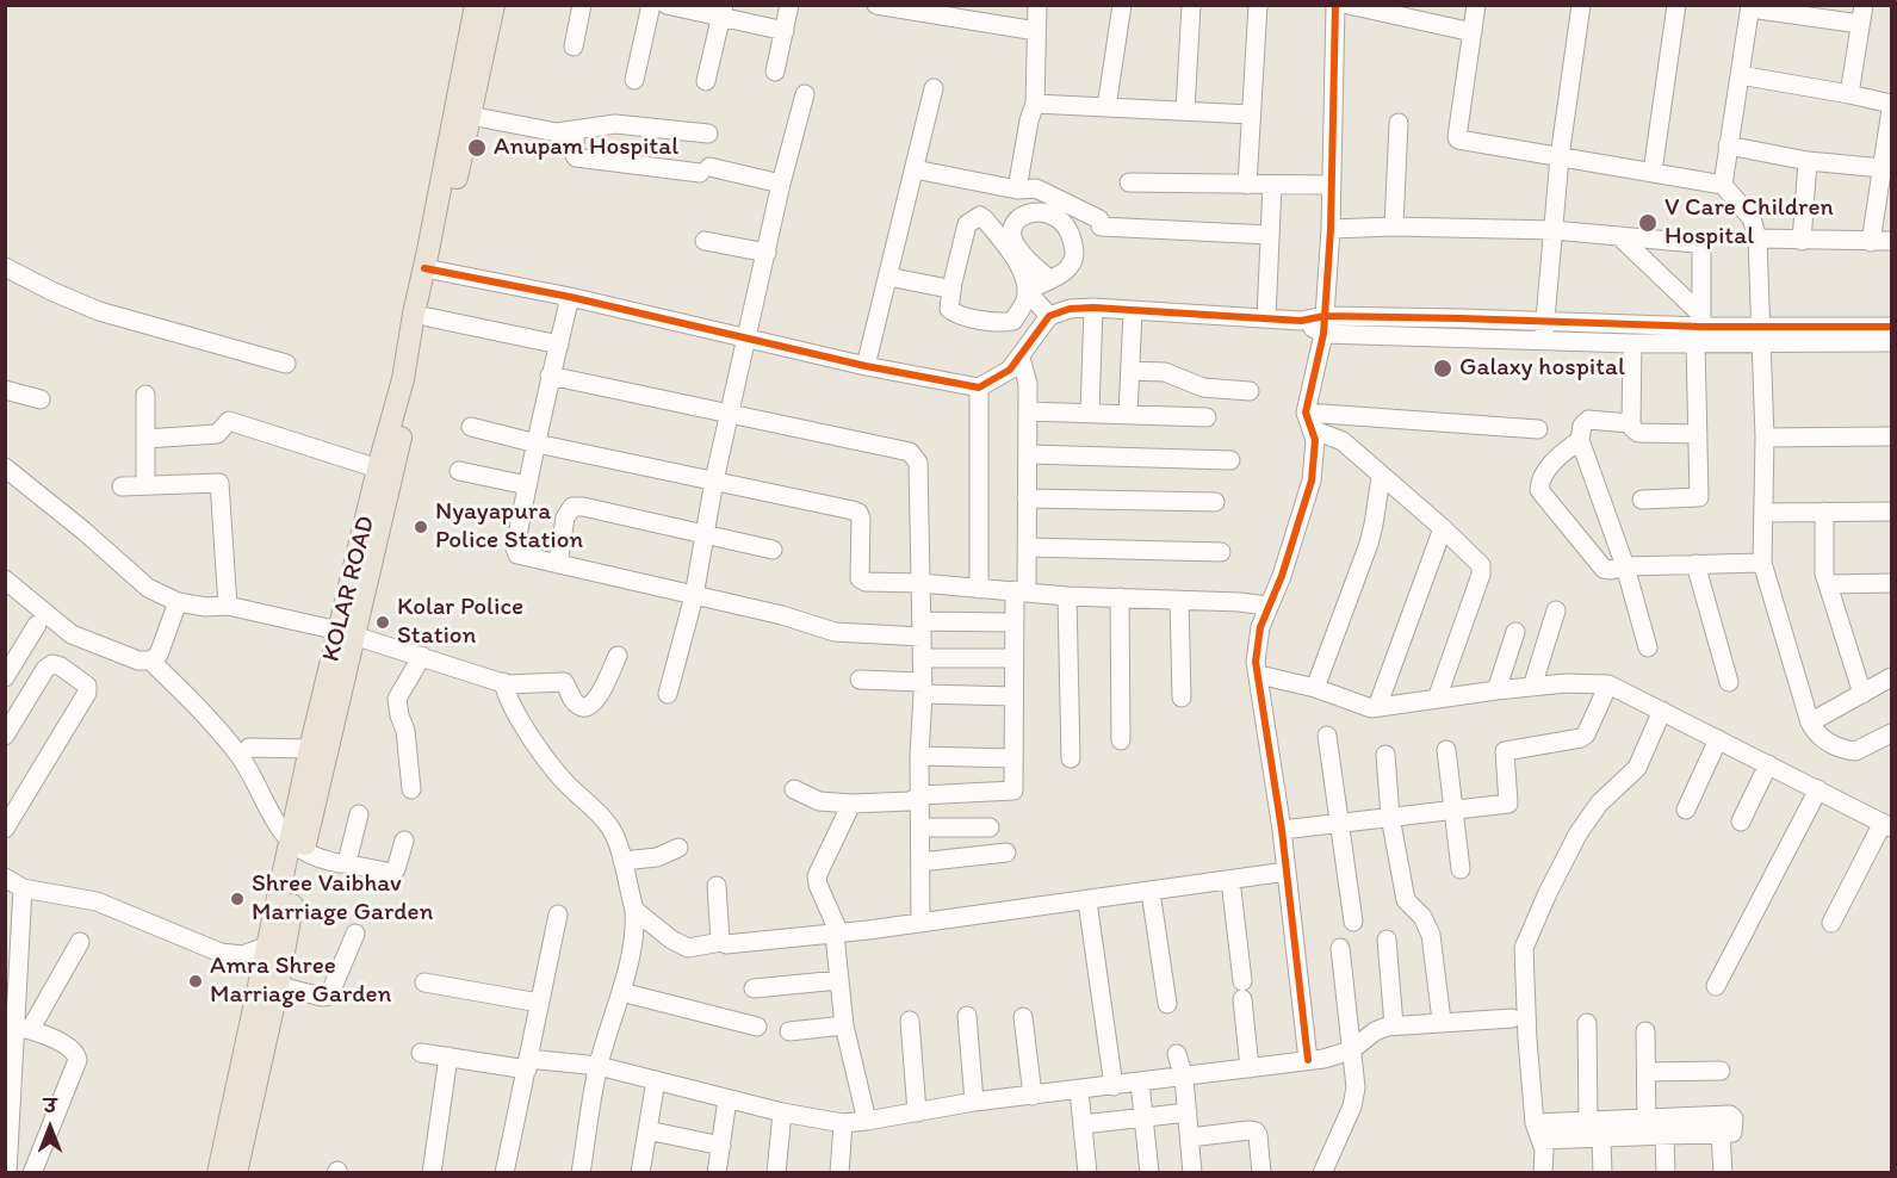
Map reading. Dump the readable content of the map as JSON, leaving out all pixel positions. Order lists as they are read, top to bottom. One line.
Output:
{"streets":{"main road":["KOLAR ROAD"]},"places":["Anupam Hospital","V Care Children Hospital","Galaxy hospital","Nyayapura Police Station","Kolar Police Station","Shree Vaibhav Marriage Garden","Amra Shree Marriage Garden"],"north":"top"}
